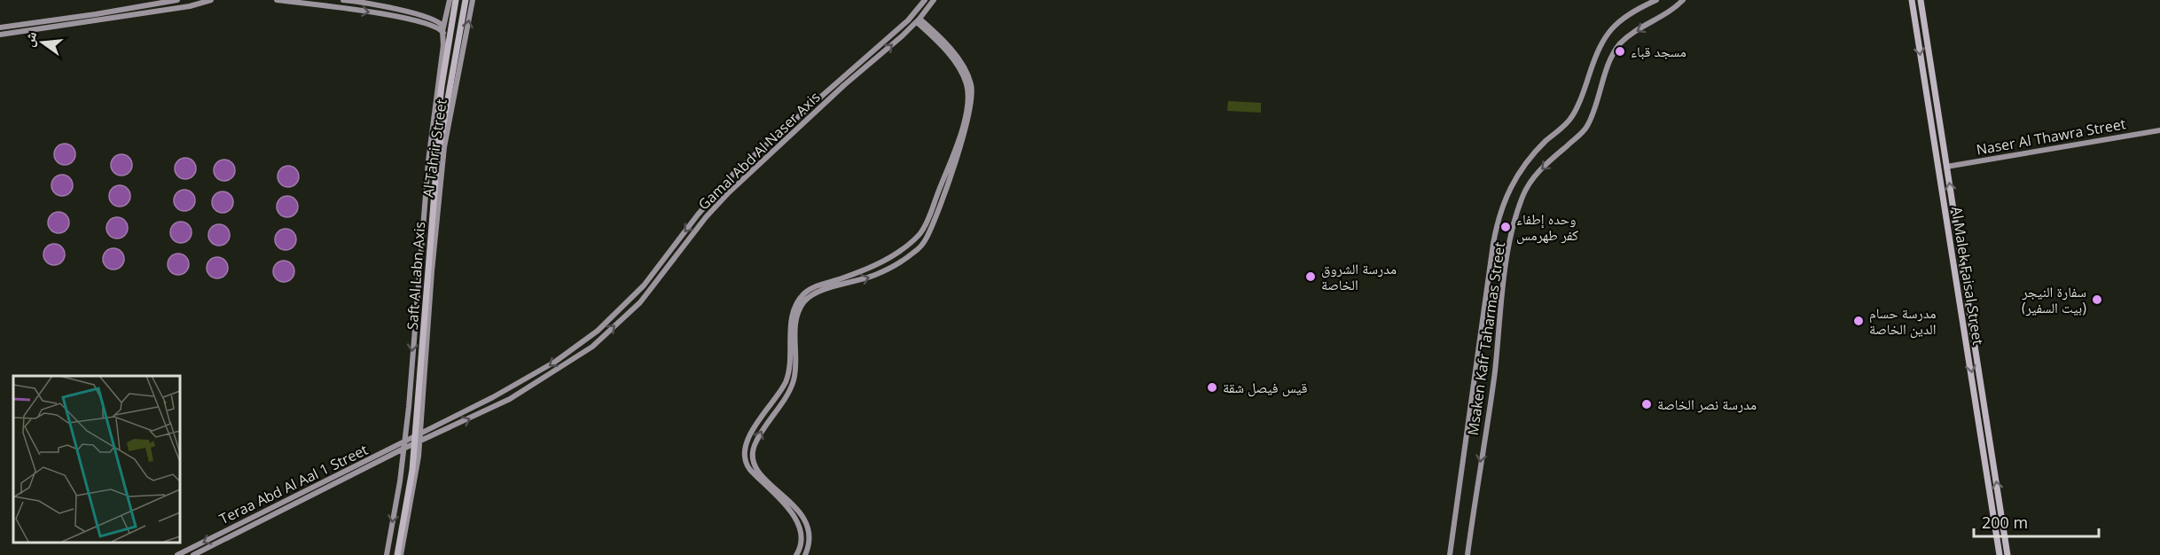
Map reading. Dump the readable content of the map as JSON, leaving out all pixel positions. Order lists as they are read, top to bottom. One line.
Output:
{"streets":{"main road":["Saft Al Labn Axis","Al Malek Faisal Street"],"street":["Naser Al Thawra Street","Al Tahrir Street","Gamal Abd Al Naser Axis","Msaken Kafr Taharmas Street","Teraa Abd Al Aal 1 Street"]},"crossings":[["Naser Al Thawra Street","Al Malek Faisal Street"],["Al Tahrir Street","Gamal Abd Al Naser Axis"],["Al Tahrir Street","Saft Al Labn Axis"],["Al Tahrir Street","Teraa Abd Al Aal 1 Street"],["Gamal Abd Al Naser Axis","Teraa Abd Al Aal 1 Street"]],"places":["مسجد قباء","وحده إطفاء كفر طهرمس","مدرسة الشروق الخاصة","سفارة النيجر (بيت السفير)","مدرسة حسام الدين الخاصة","قيس فيصل شقة","مدرسة نصر الخاصة"],"scale_bar":"200 m","north":"left"}
